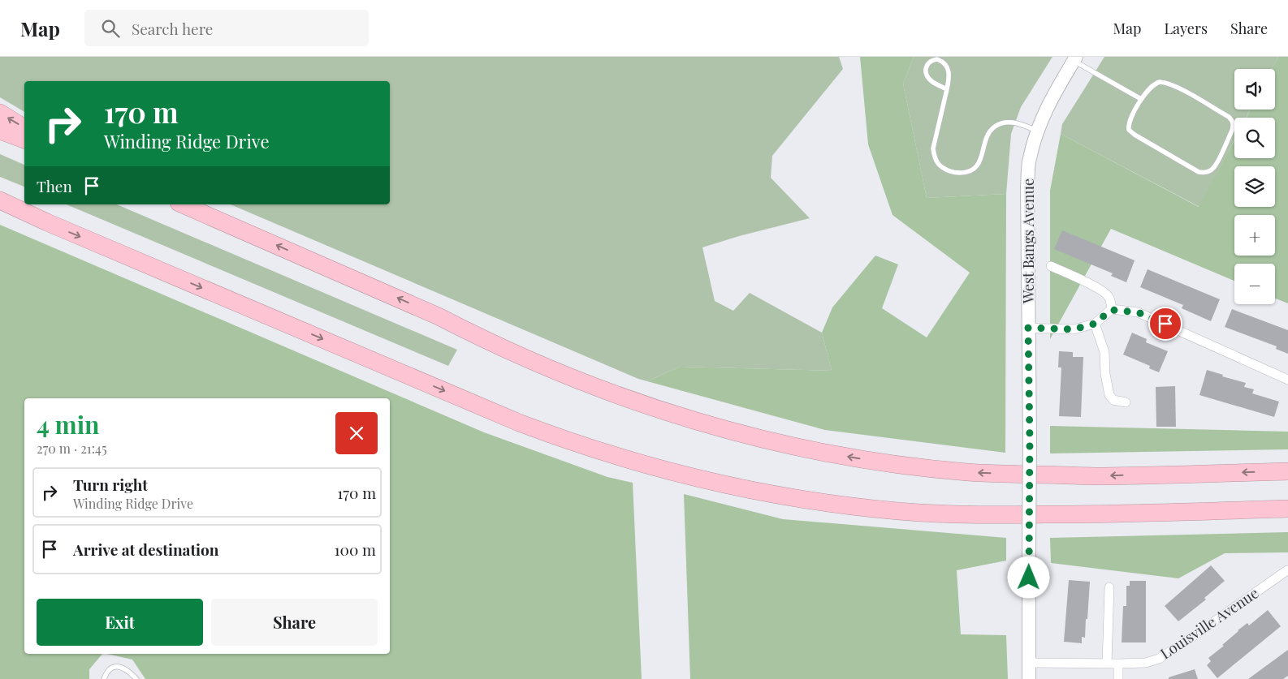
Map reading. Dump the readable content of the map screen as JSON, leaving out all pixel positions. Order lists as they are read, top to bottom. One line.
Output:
{"streets":{"street":["West Bangs Avenue","Louisville Avenue"]},"crossings":[["West Bangs Avenue","Louisville Avenue"]],"page":{"header":"Map","search":"Search here","nav":["Map","Layers","Share"],"map_buttons":["+","−"],"turn":["170 m","Winding Ridge Drive"],"then":"Then","heading":["4 min","270 m · 21:45"],"list":[{"name":"Turn right","note":"Winding Ridge Drive","value":"170 m"},{"name":"Arrive at destination","value":"100 m"}],"buttons":["Exit","Share"]}}
